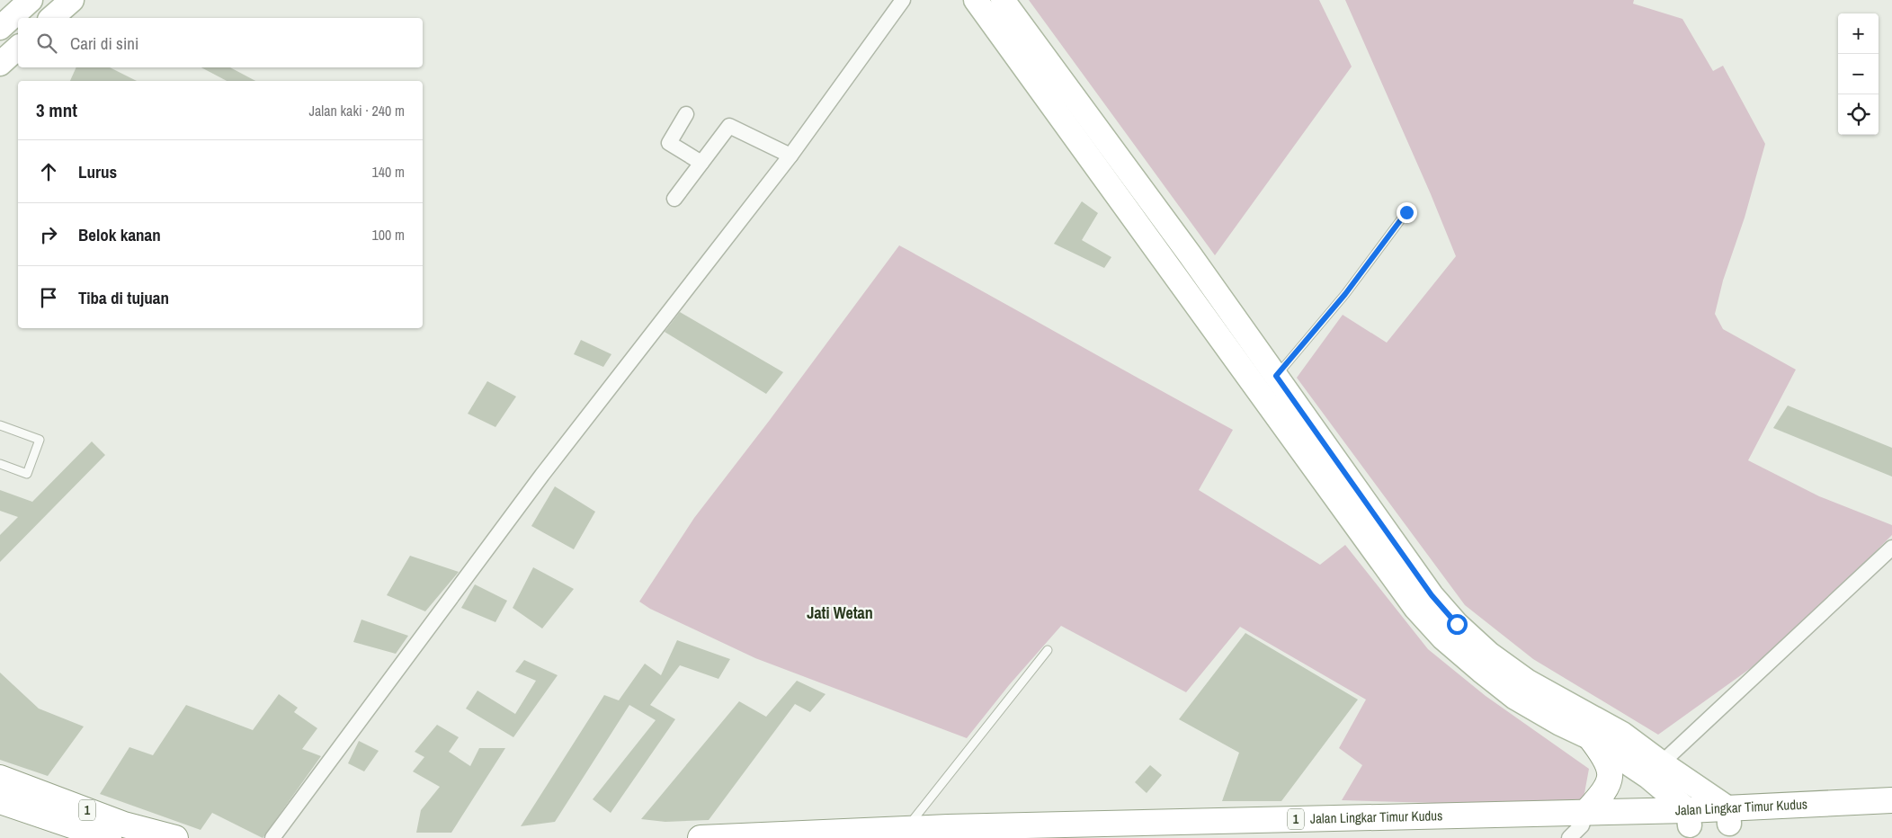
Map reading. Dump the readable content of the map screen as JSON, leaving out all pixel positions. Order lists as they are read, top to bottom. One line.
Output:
{"streets":{"highway":["Jalan Lingkar Timur Kudus","1"]},"districts":["Jati Wetan"],"page":{"map_buttons":["+","−"],"search":"Cari di sini","heading":["3 mnt","Jalan kaki · 240 m"],"list":[["Lurus","140 m"],["Belok kanan","100 m"],"Tiba di tujuan"]}}
